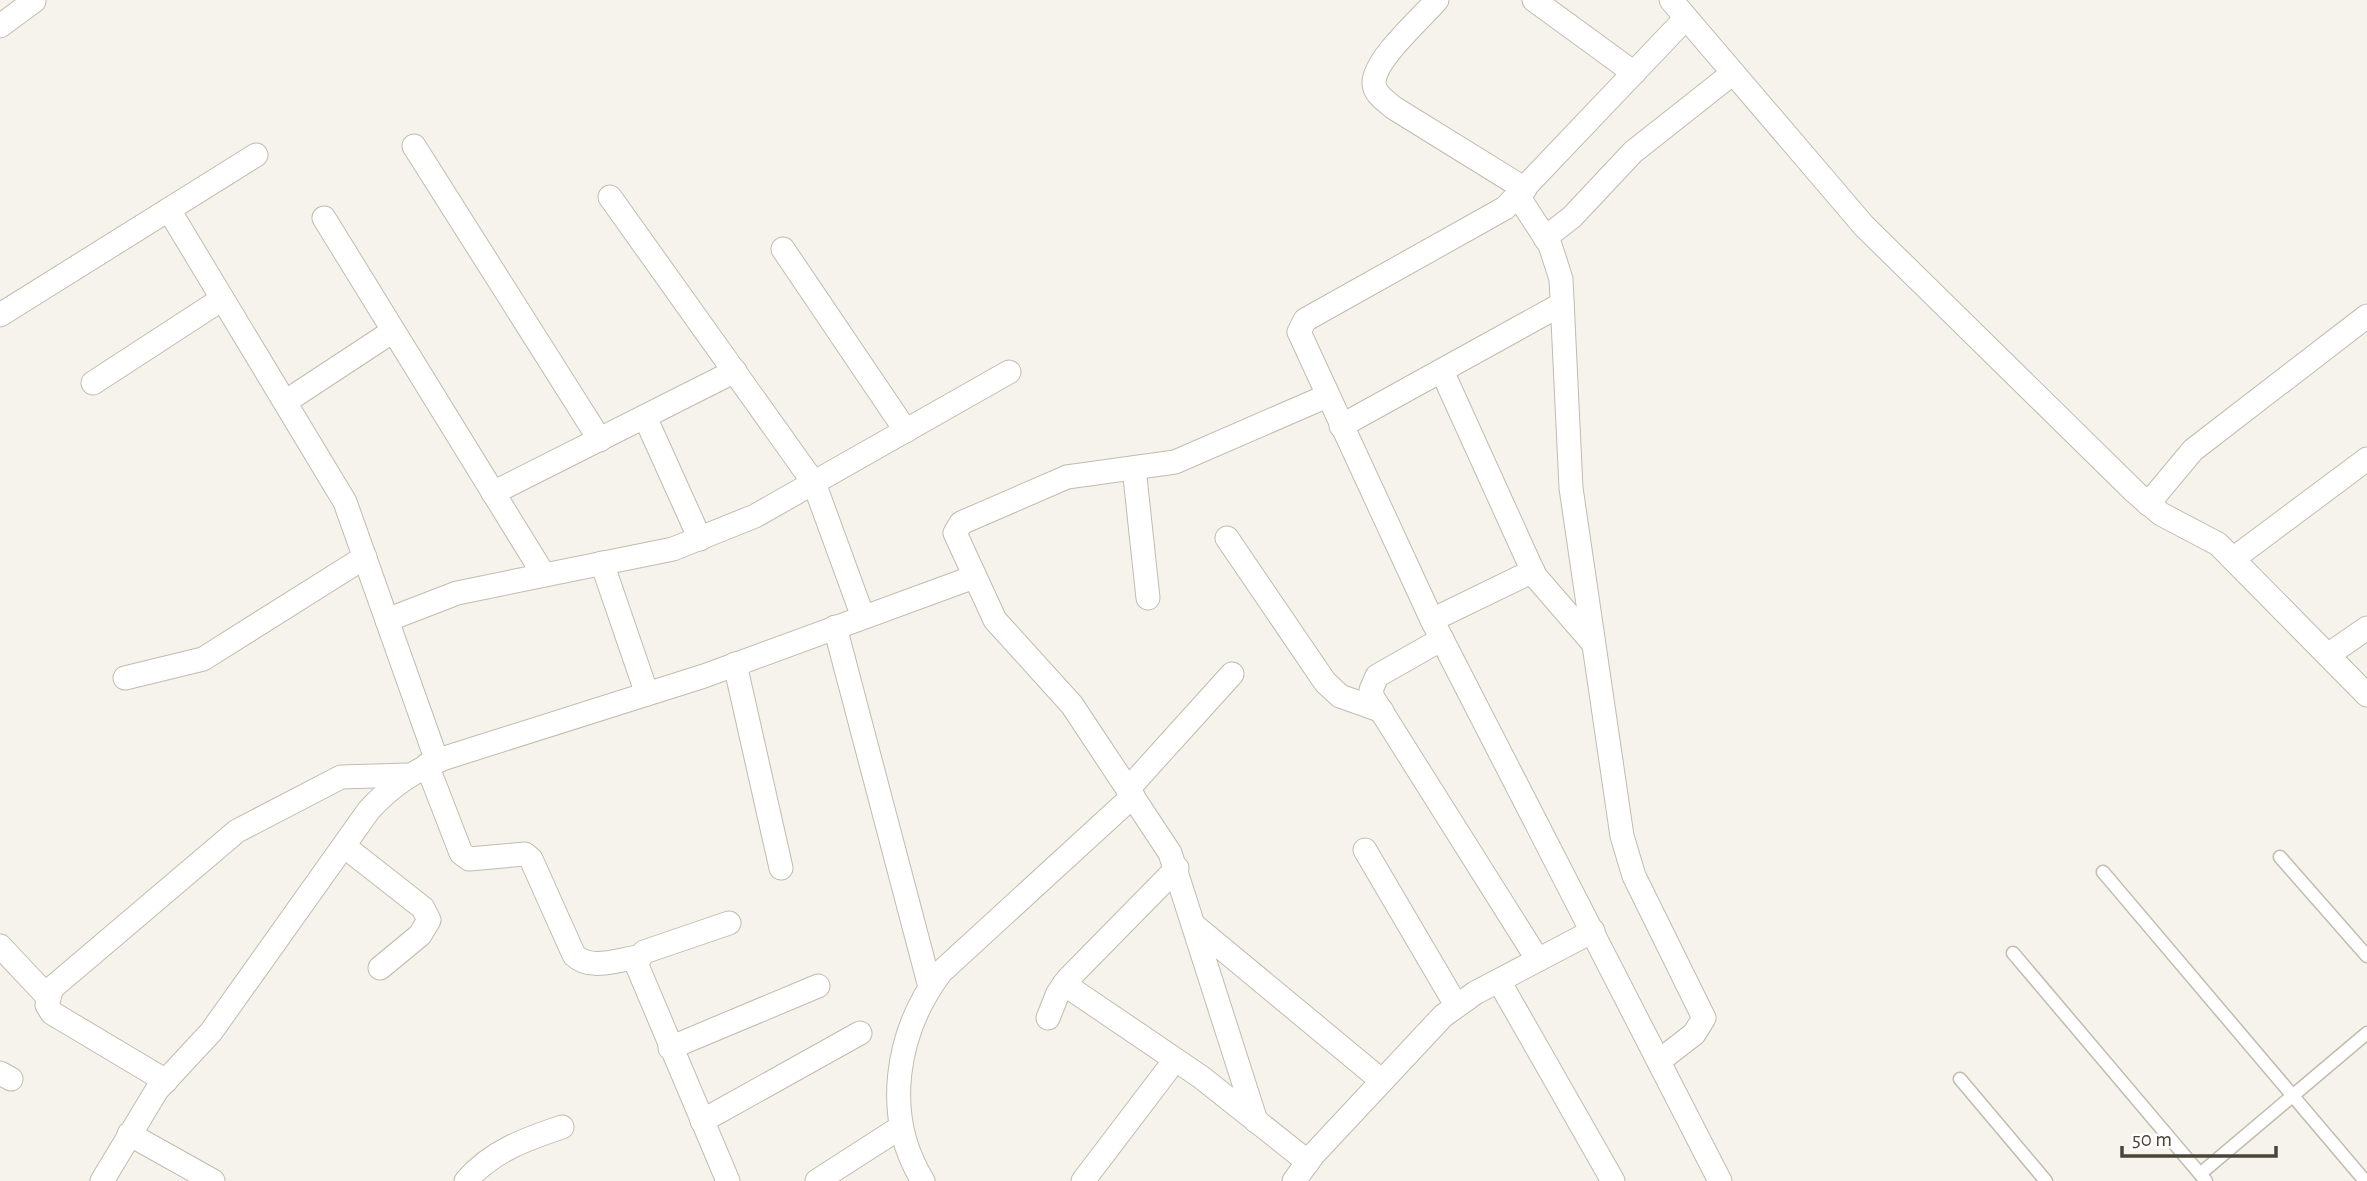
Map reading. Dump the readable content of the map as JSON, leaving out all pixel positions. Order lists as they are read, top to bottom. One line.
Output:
{"scale_bar":"50 m"}
